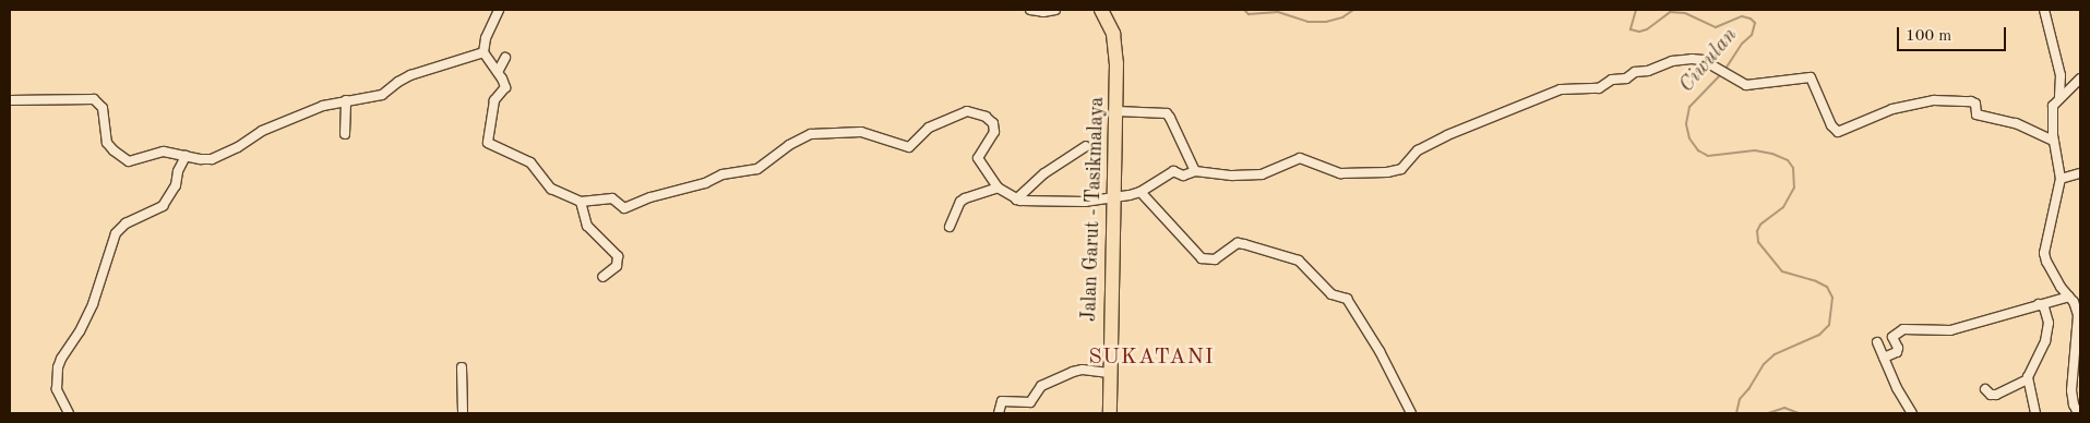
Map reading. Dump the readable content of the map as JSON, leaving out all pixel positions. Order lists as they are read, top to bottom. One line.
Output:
{"streets":{"main road":["Jalan Garut - Tasikmalaya"]},"districts":["SUKATANI"],"water":["Ciwulan"],"scale_bar":"100 m"}
